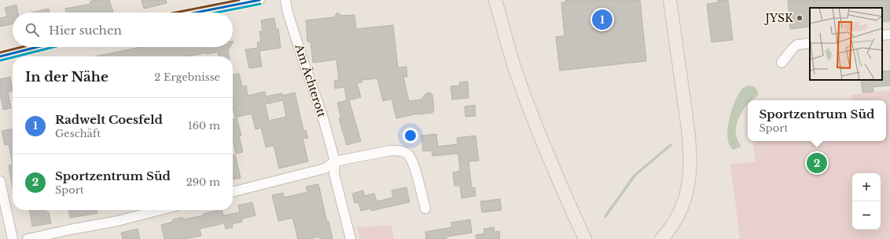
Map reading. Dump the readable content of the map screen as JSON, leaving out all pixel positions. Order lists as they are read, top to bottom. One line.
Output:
{"streets":{"street":["Am Ächterott"]},"places":["JYSK"],"page":{"pins":["1","2"],"search":"Hier suchen","heading":["In der Nähe","2 Ergebnisse"],"list":[{"mark":"1","name":"Radwelt Coesfeld","note":"Geschäft","value":"160 m"},{"mark":"2","name":"Sportzentrum Süd","note":"Sport","value":"290 m"}],"popup":["Sportzentrum Süd","Sport"],"map_buttons":["+","−"]}}
